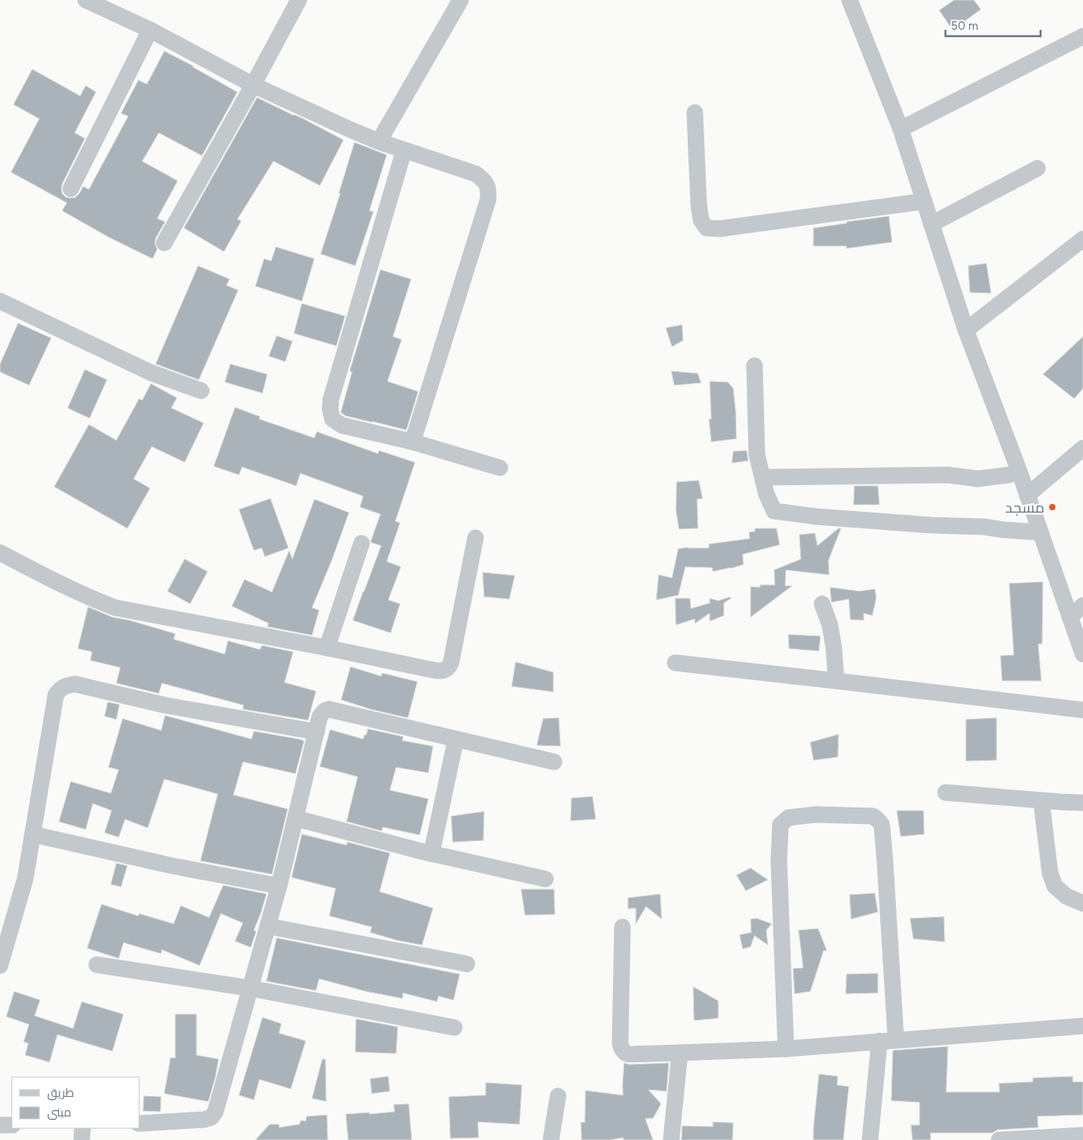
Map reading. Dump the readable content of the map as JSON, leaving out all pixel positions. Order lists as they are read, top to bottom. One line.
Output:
{"places":["مسجد"],"legend":["طريق","مبنى"],"scale_bar":"50 m"}
